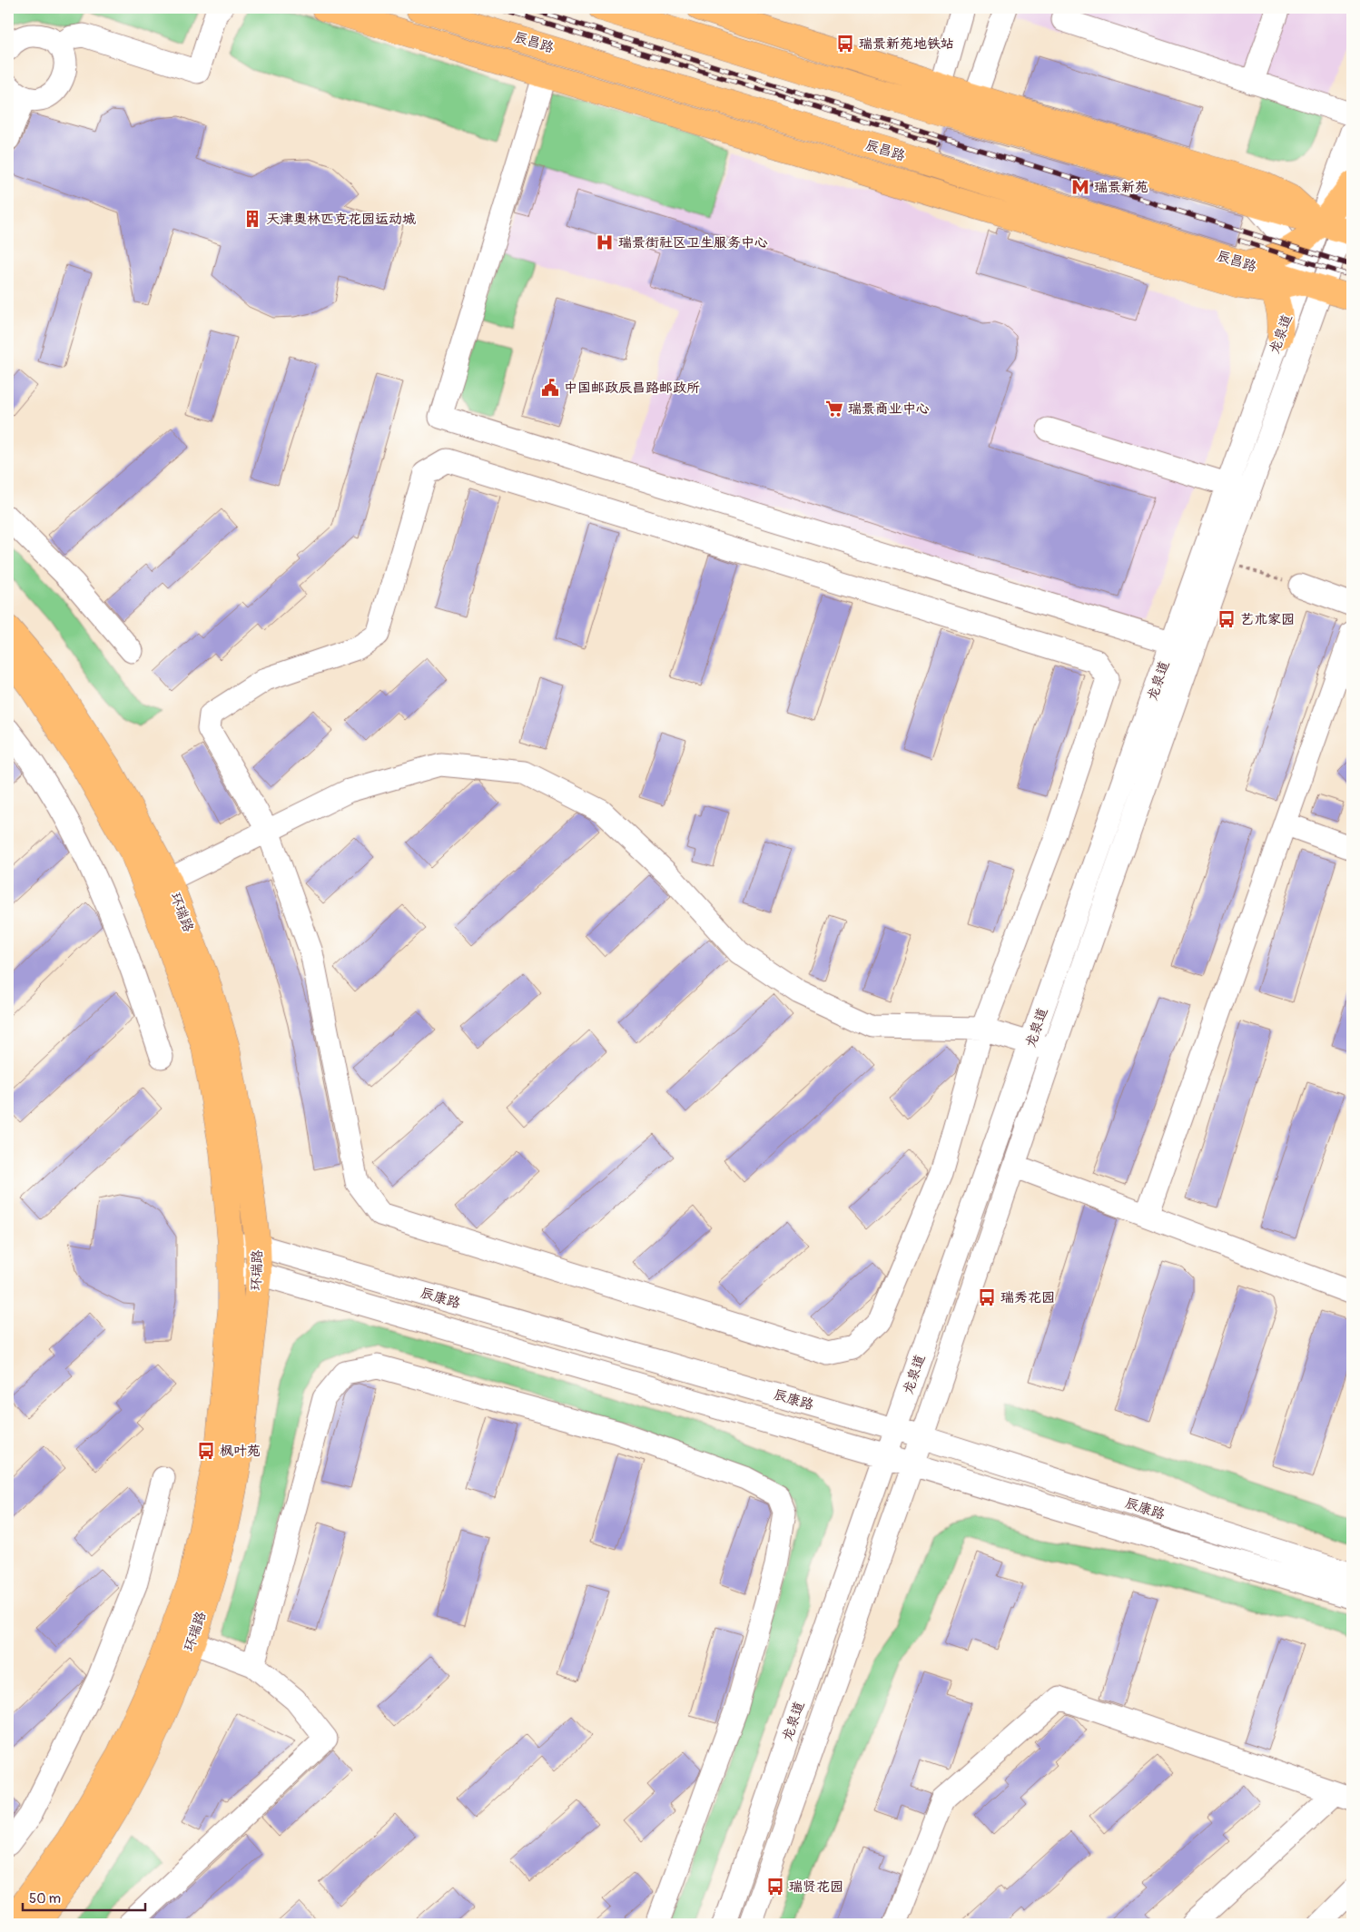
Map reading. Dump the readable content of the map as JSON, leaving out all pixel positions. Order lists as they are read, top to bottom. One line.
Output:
{"streets":{"main road":["辰昌路","环瑞路"],"street":["龙泉道","辰康路"]},"crossings":[["龙泉道","辰康路"],["环瑞路","辰康路"]],"places":{"bus stop":["瑞景新苑地铁站","艺术家园","瑞秀花园","枫叶苑","瑞贤花园"],"metro station":["瑞景新苑"],"building":["天津奥林匹克花园运动城"],"hospital":["瑞景街社区卫生服务中心"],"public building":["中国邮政辰昌路邮政所"],"supermarket":["瑞景商业中心"]},"scale_bar":"50 m"}
